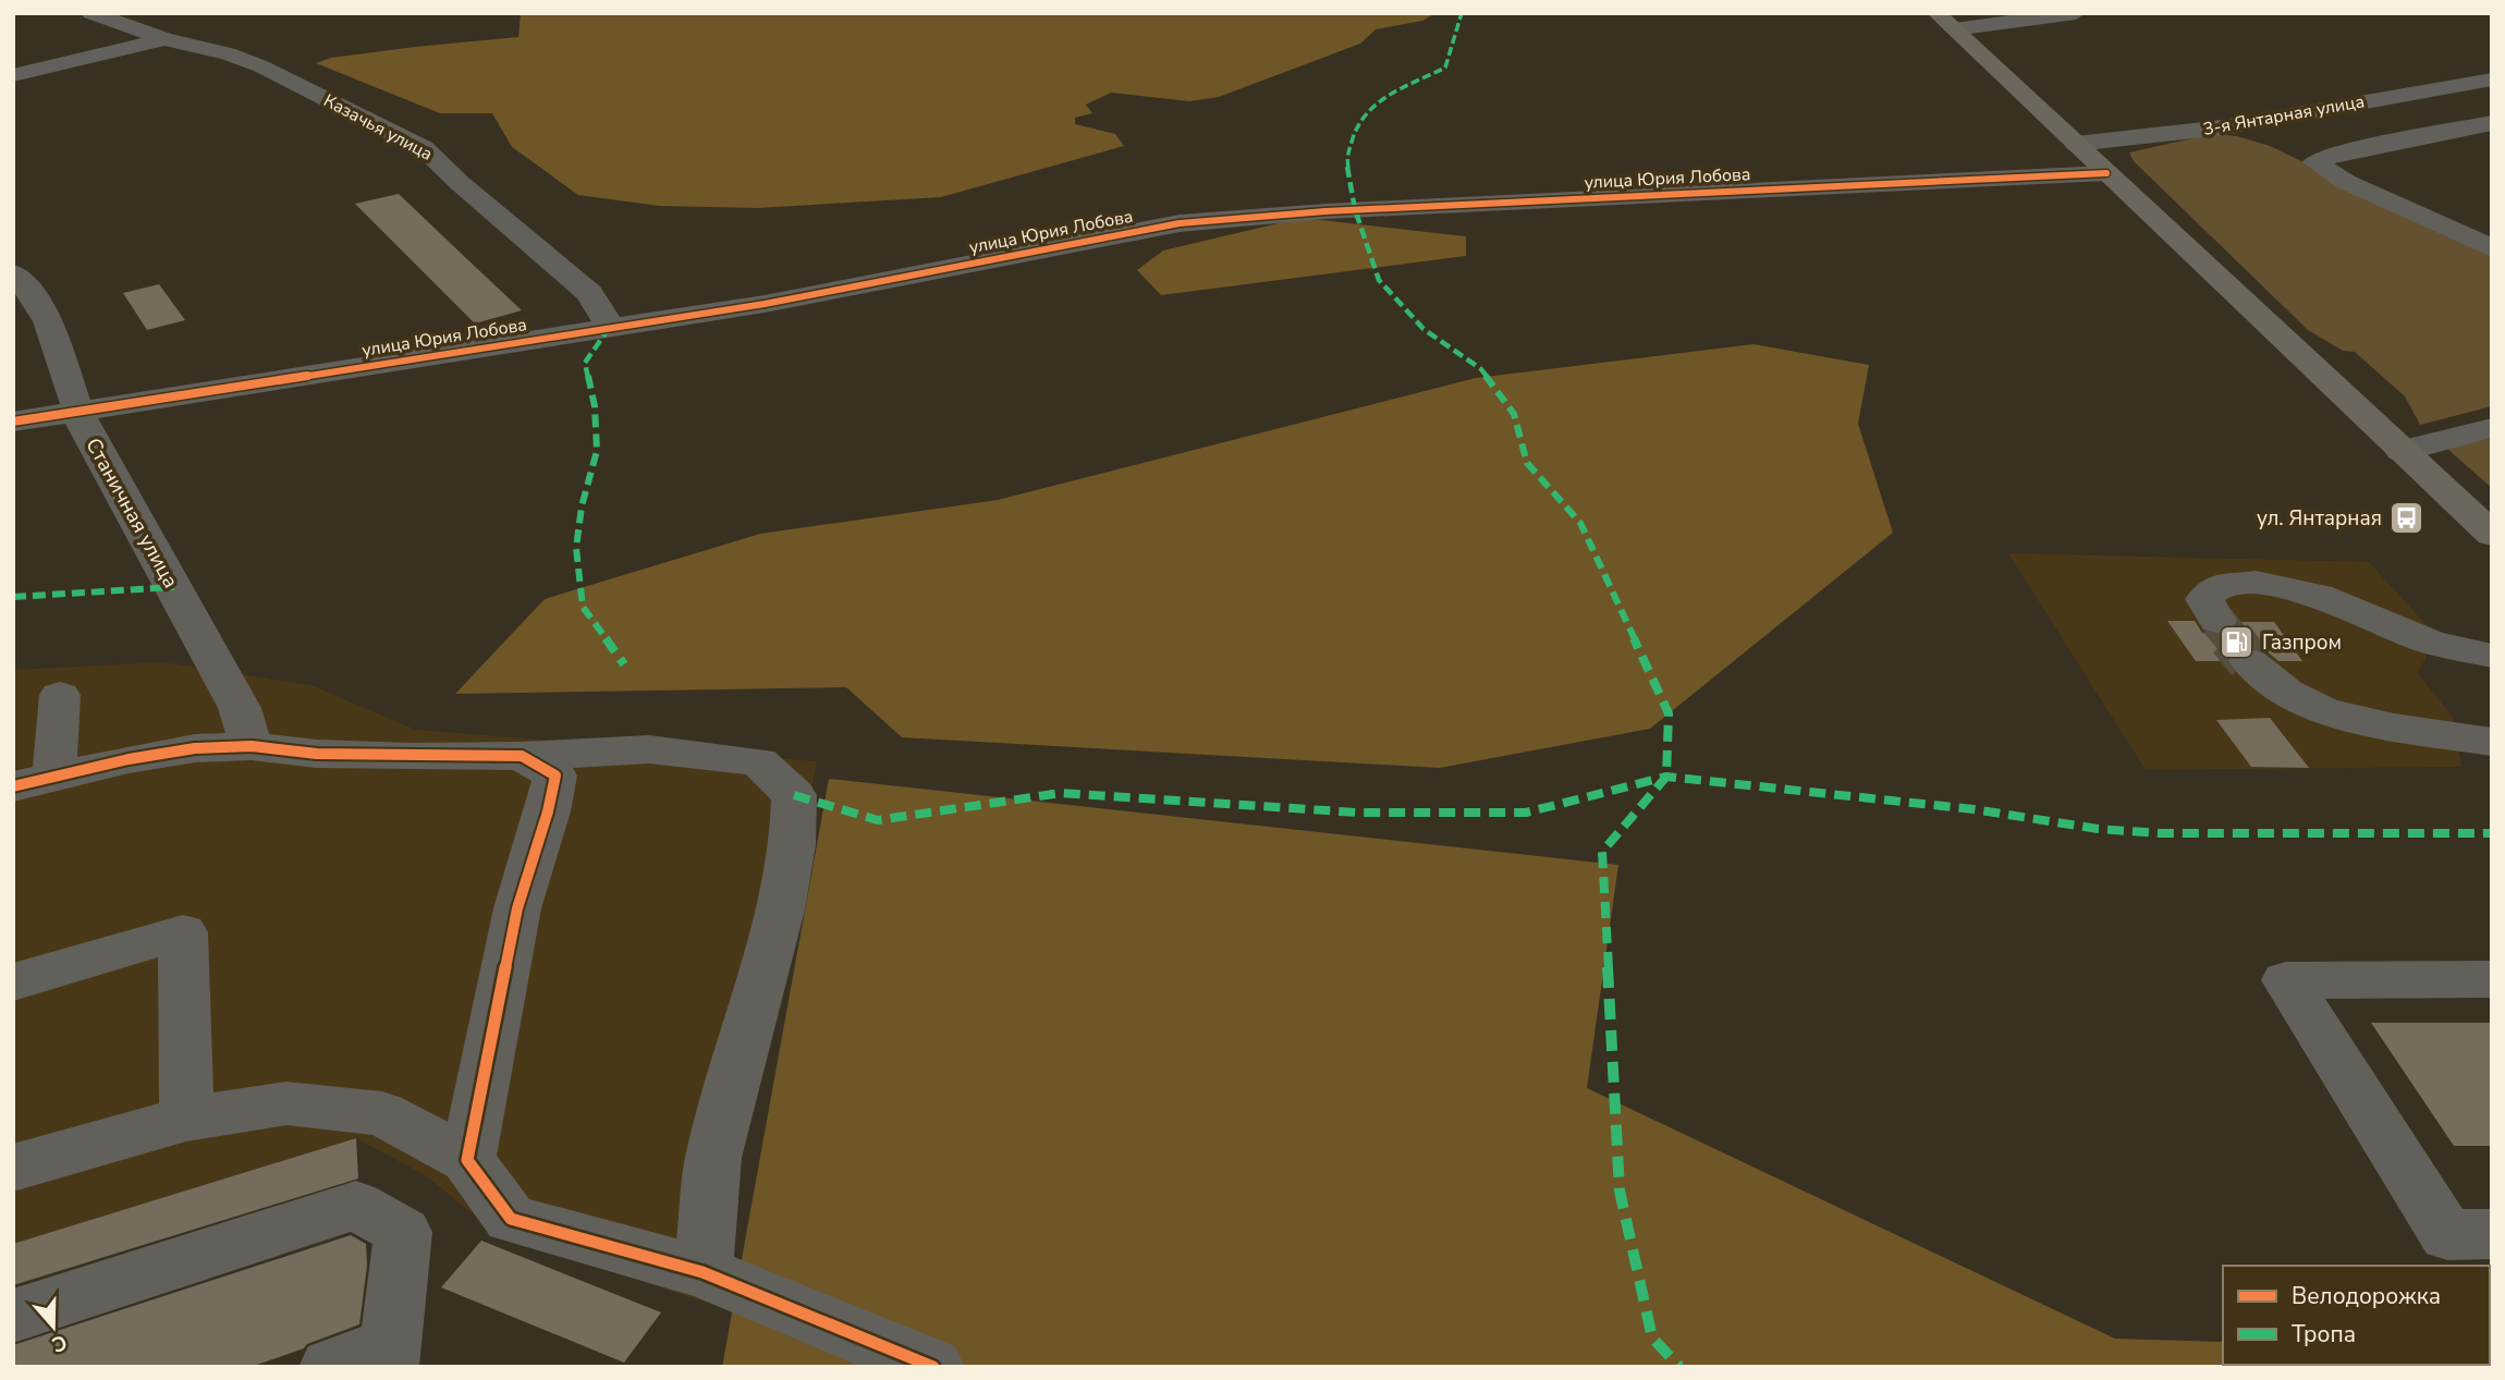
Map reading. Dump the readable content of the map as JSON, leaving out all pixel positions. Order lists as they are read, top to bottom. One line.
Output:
{"streets":{"street":["3-я Янтарная улица","Казачья улица","улица Юрия Лобова","Станичная улица"]},"crossings":[["Казачья улица","улица Юрия Лобова"],["улица Юрия Лобова","Станичная улица"]],"places":{"bus stop":["ул. Янтарная"],"fuel station":["Газпром"]},"legend":["Велодорожка","Тропа"],"north":"bottom"}
